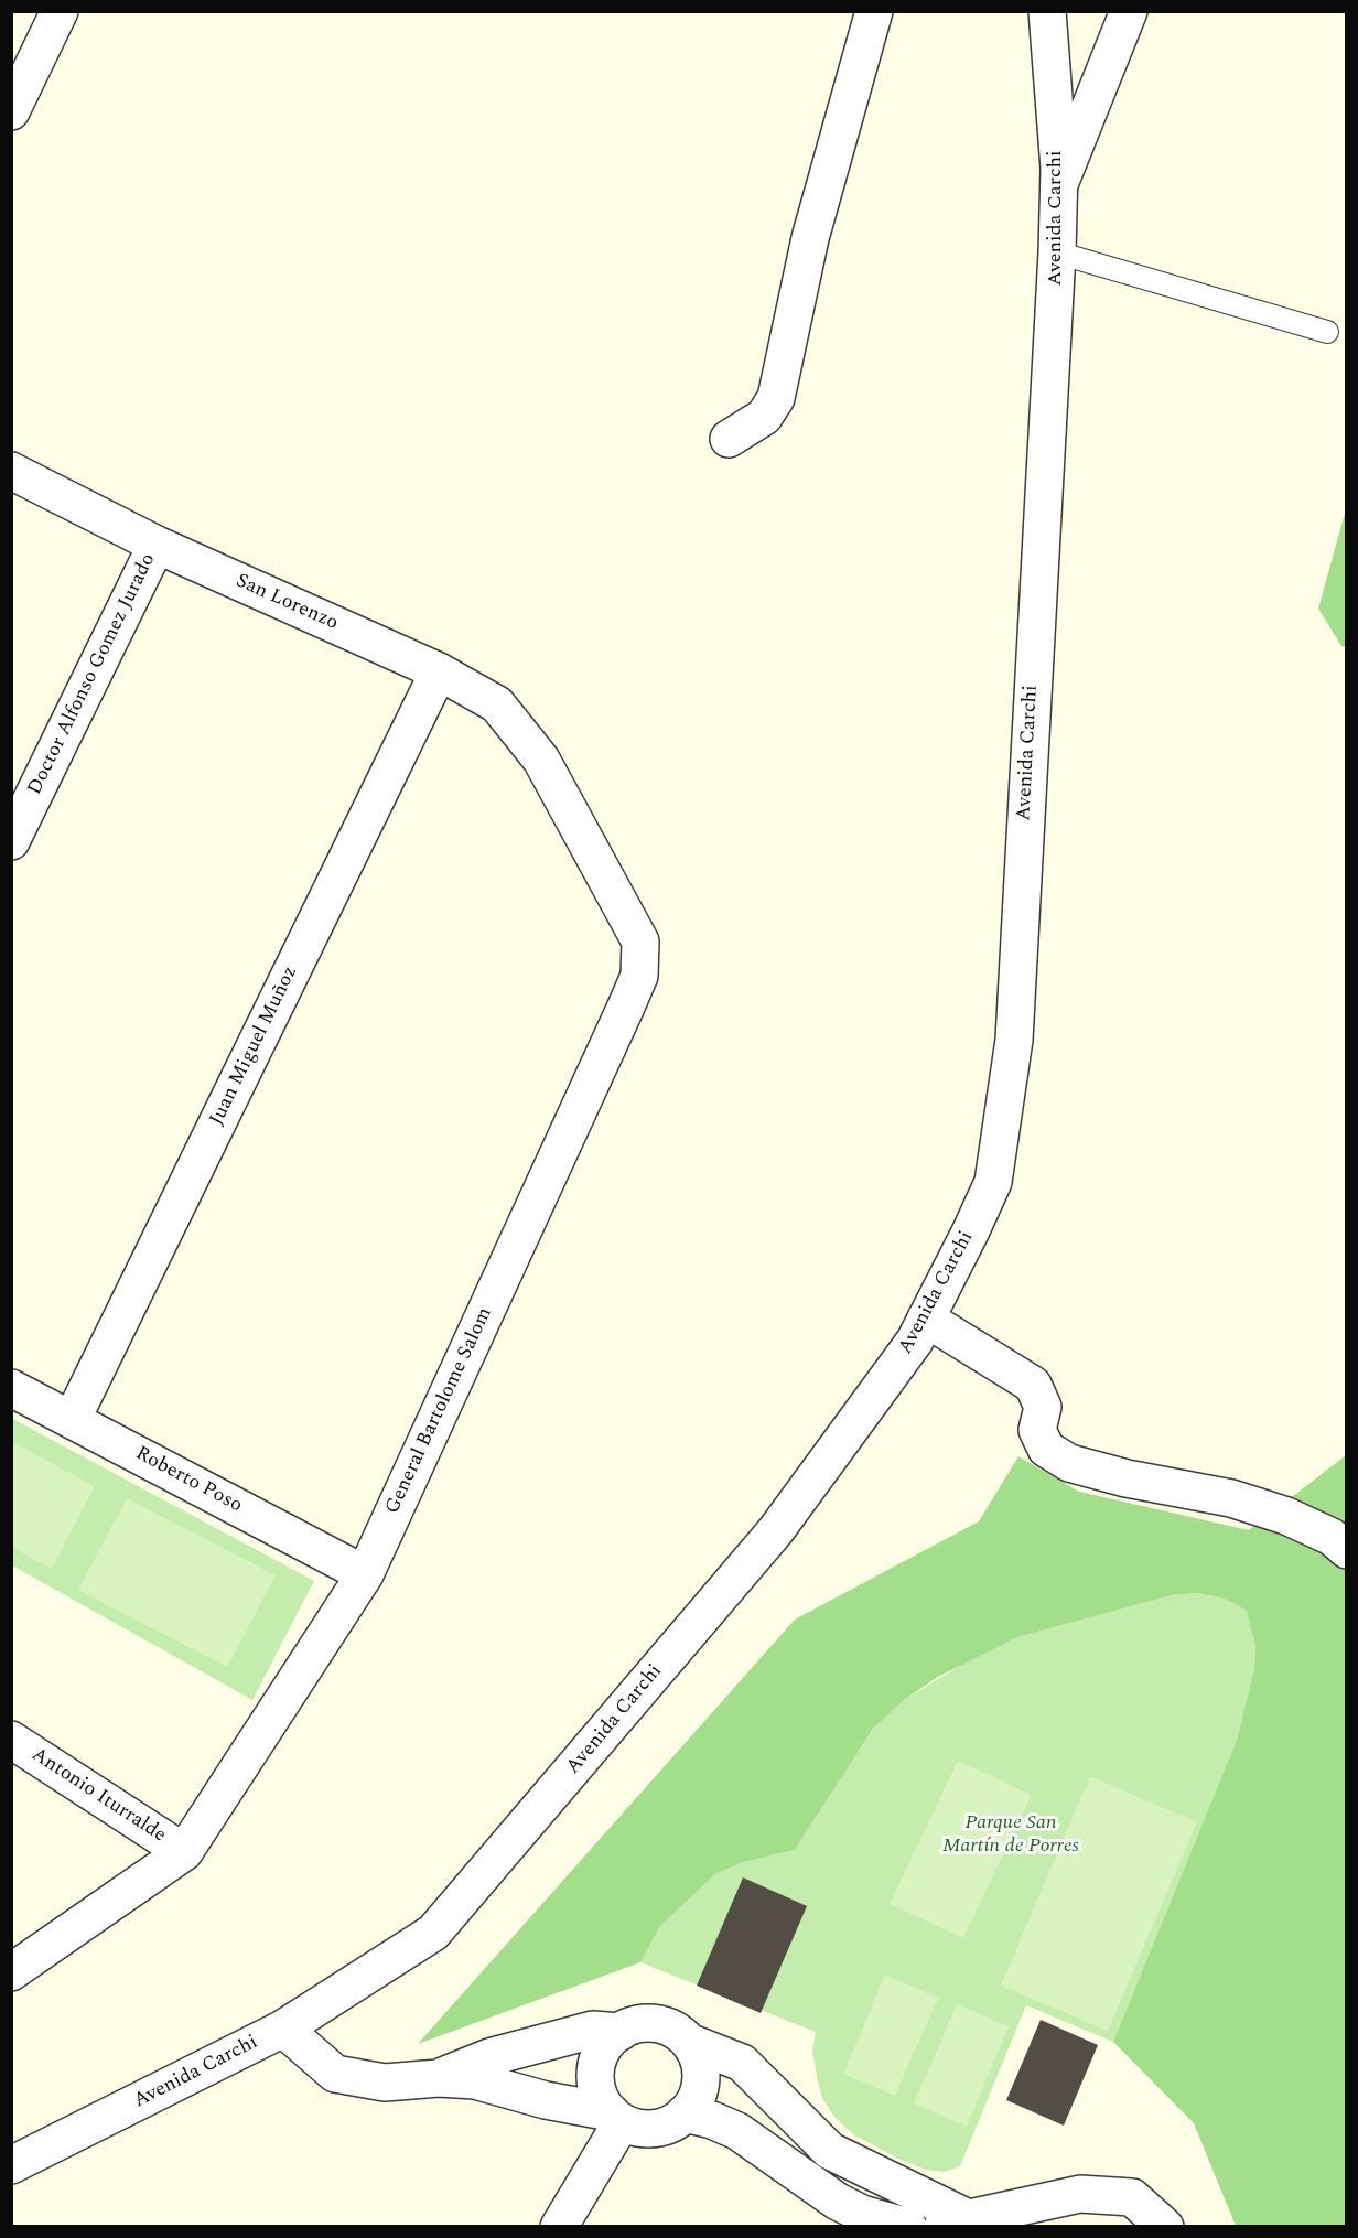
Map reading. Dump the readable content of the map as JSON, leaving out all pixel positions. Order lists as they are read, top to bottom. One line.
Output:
{"streets":{"street":["Avenida Carchi","San Lorenzo","Doctor Alfonso Gomez Jurado","Juan Miguel Muñoz","General Bartolome Salom","Roberto Poso","Antonio Iturralde"]},"crossings":[["San Lorenzo","Doctor Alfonso Gomez Jurado"],["San Lorenzo","Juan Miguel Muñoz"],["San Lorenzo","General Bartolome Salom"],["Juan Miguel Muñoz","Roberto Poso"],["General Bartolome Salom","Roberto Poso"],["General Bartolome Salom","Antonio Iturralde"]],"parks":["Parque San Martín de Porres"]}
